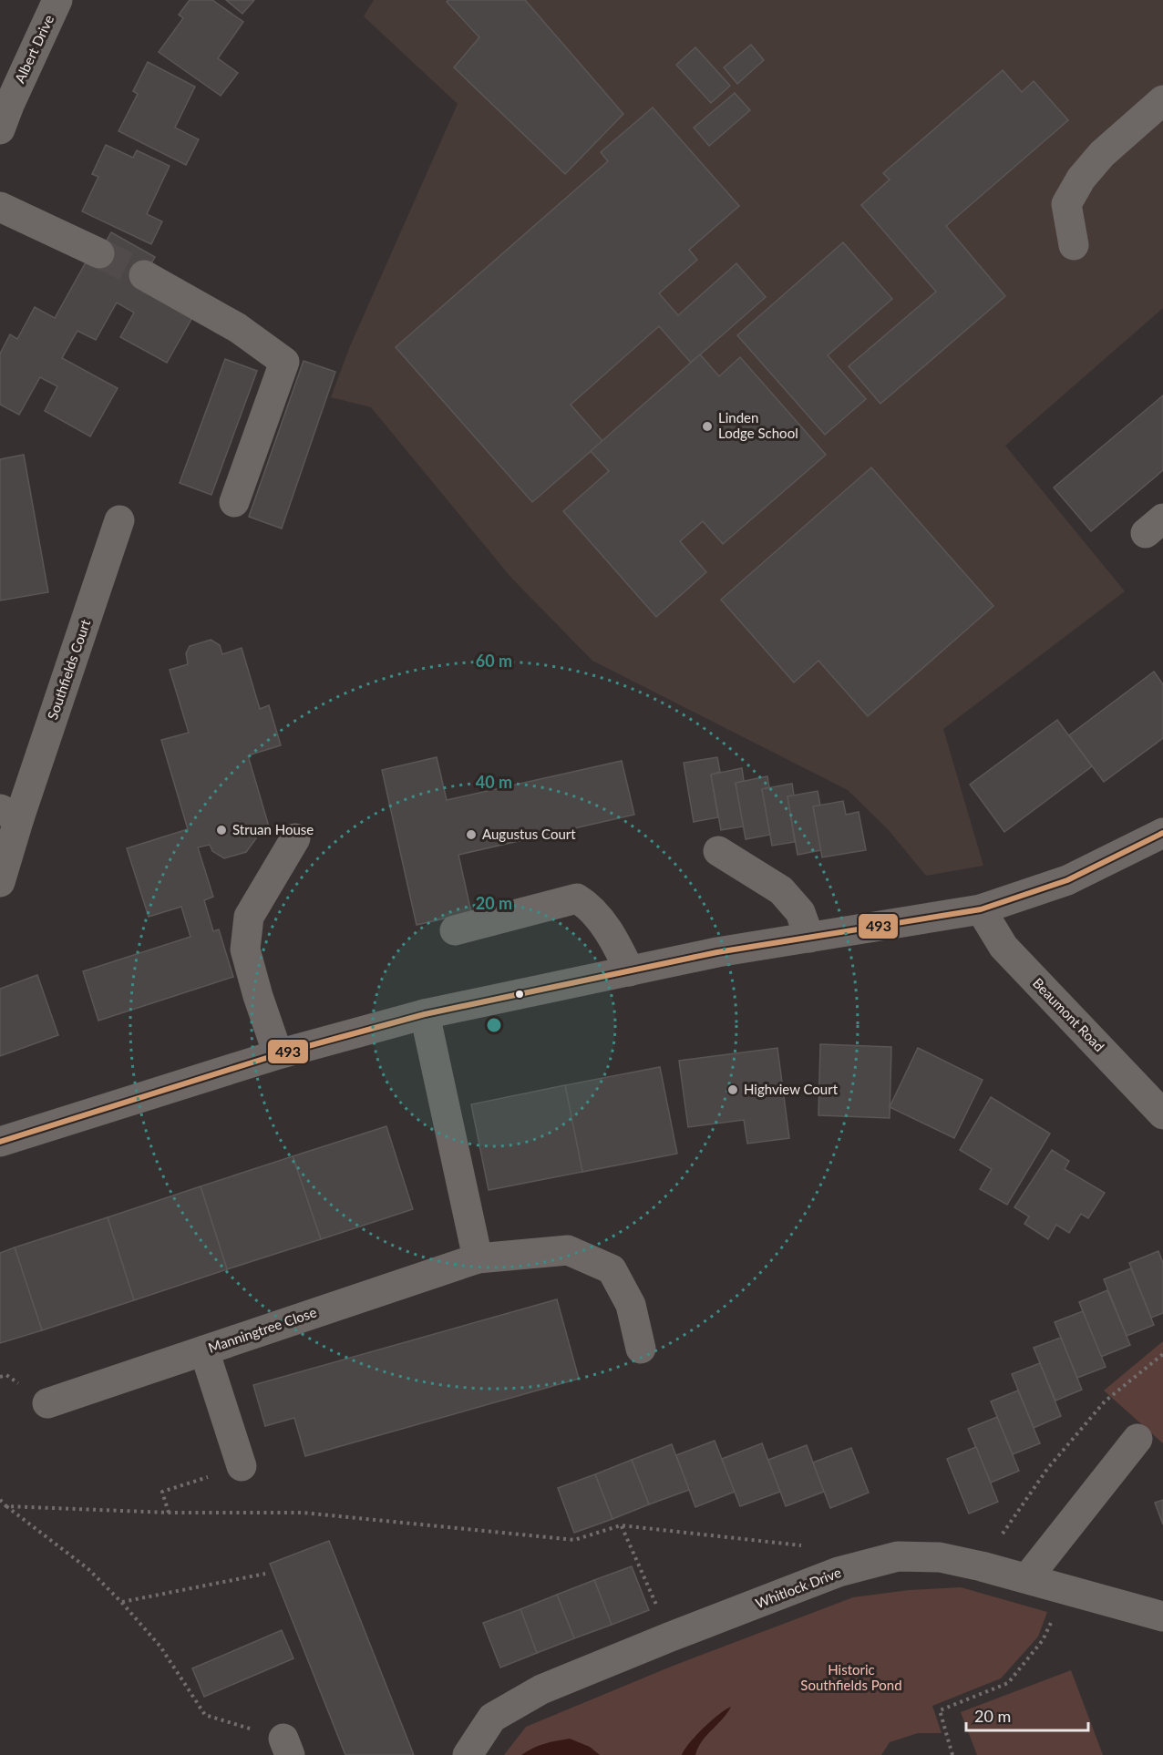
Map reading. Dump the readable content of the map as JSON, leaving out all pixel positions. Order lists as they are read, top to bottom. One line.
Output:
{"streets":{"street":["Albert Drive","Southfields Court","Beaumont Road","Manningtree Close","Whitlock Drive"]},"parks":["Historic Southfields Pond"],"places":["Linden Lodge School","Struan House","Augustus Court","Highview Court"],"lines":["transit line 493"],"scale_bar":"20 m","rings":["60 m","40 m","20 m"]}
